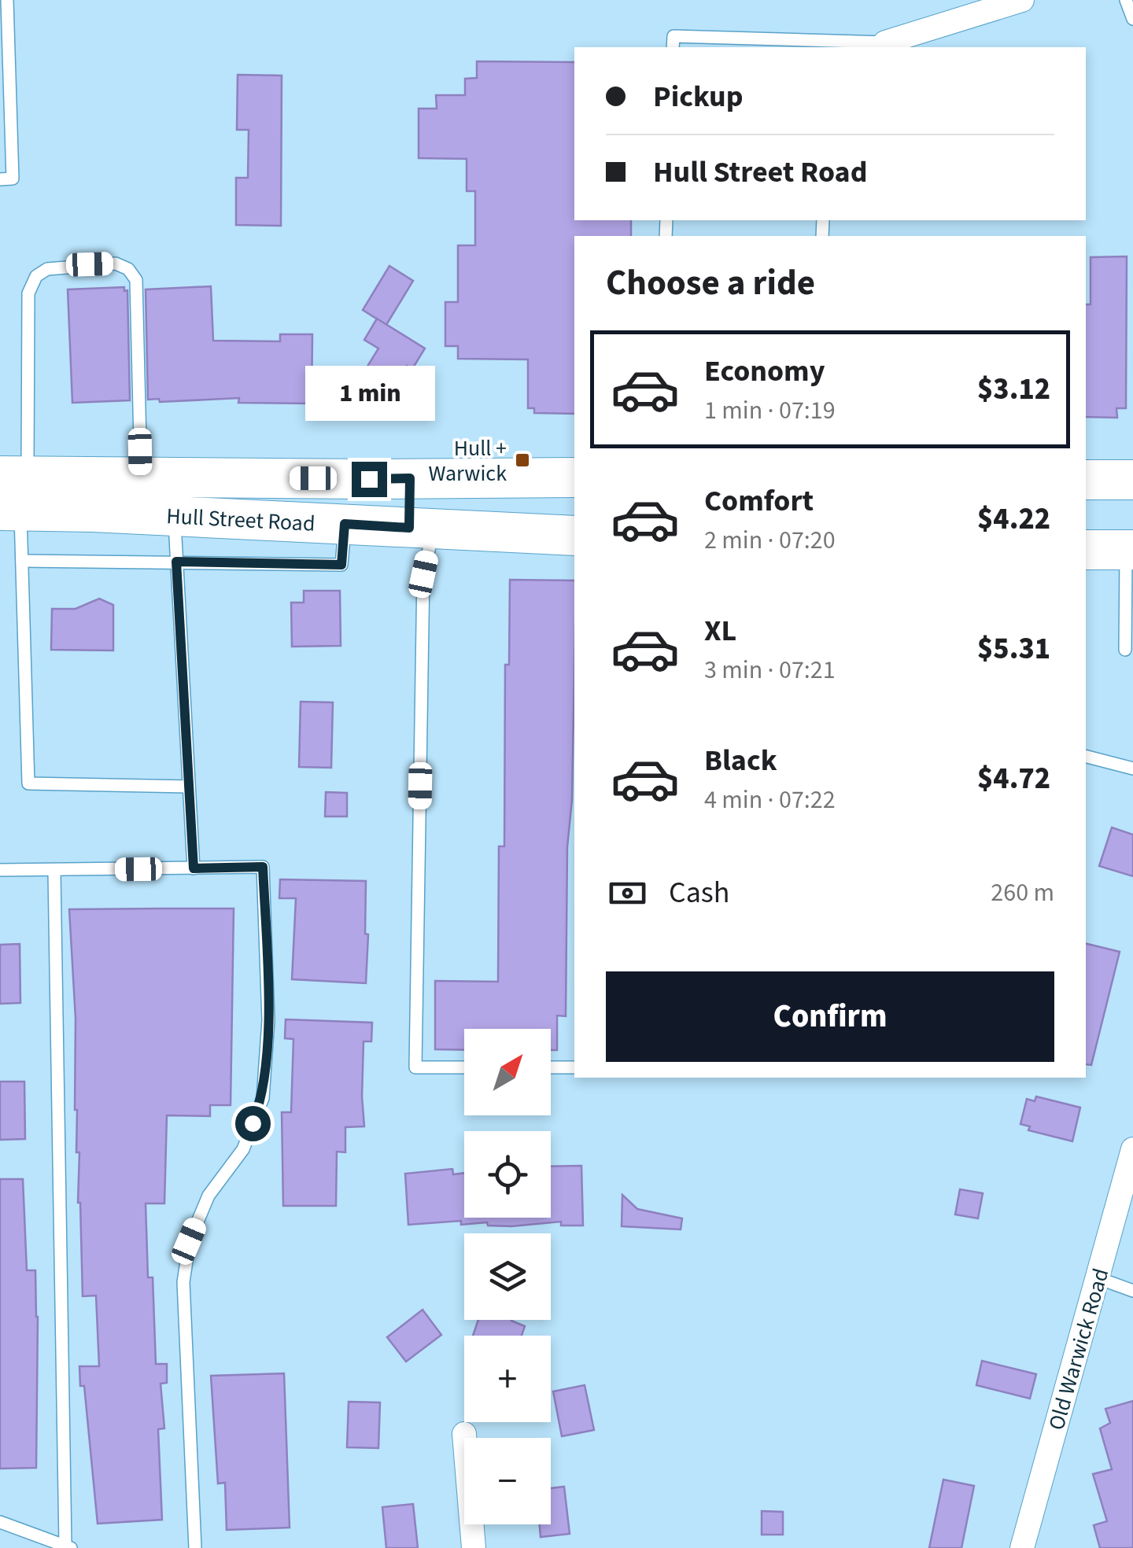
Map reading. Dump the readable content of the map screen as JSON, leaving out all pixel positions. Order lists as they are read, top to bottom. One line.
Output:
{"streets":{"main road":["Hull Street Road"],"street":["Old Warwick Road"]},"places":{"transit":["Hull + Warwick"]},"north":"top right","page":{"banner":["Pickup","Hull Street Road"],"heading":"Choose a ride","list":[{"name":"Economy","note":"1 min · 07:19","value":"$3.12"},{"name":"Comfort","note":"2 min · 07:20","value":"$4.22"},{"name":"XL","note":"3 min · 07:21","value":"$5.31"},{"name":"Black","note":"4 min · 07:22","value":"$4.72"}],"bubble":"1 min","pay":["Cash","260 m"],"buttons":"Confirm","map_buttons":["+","−"]}}
